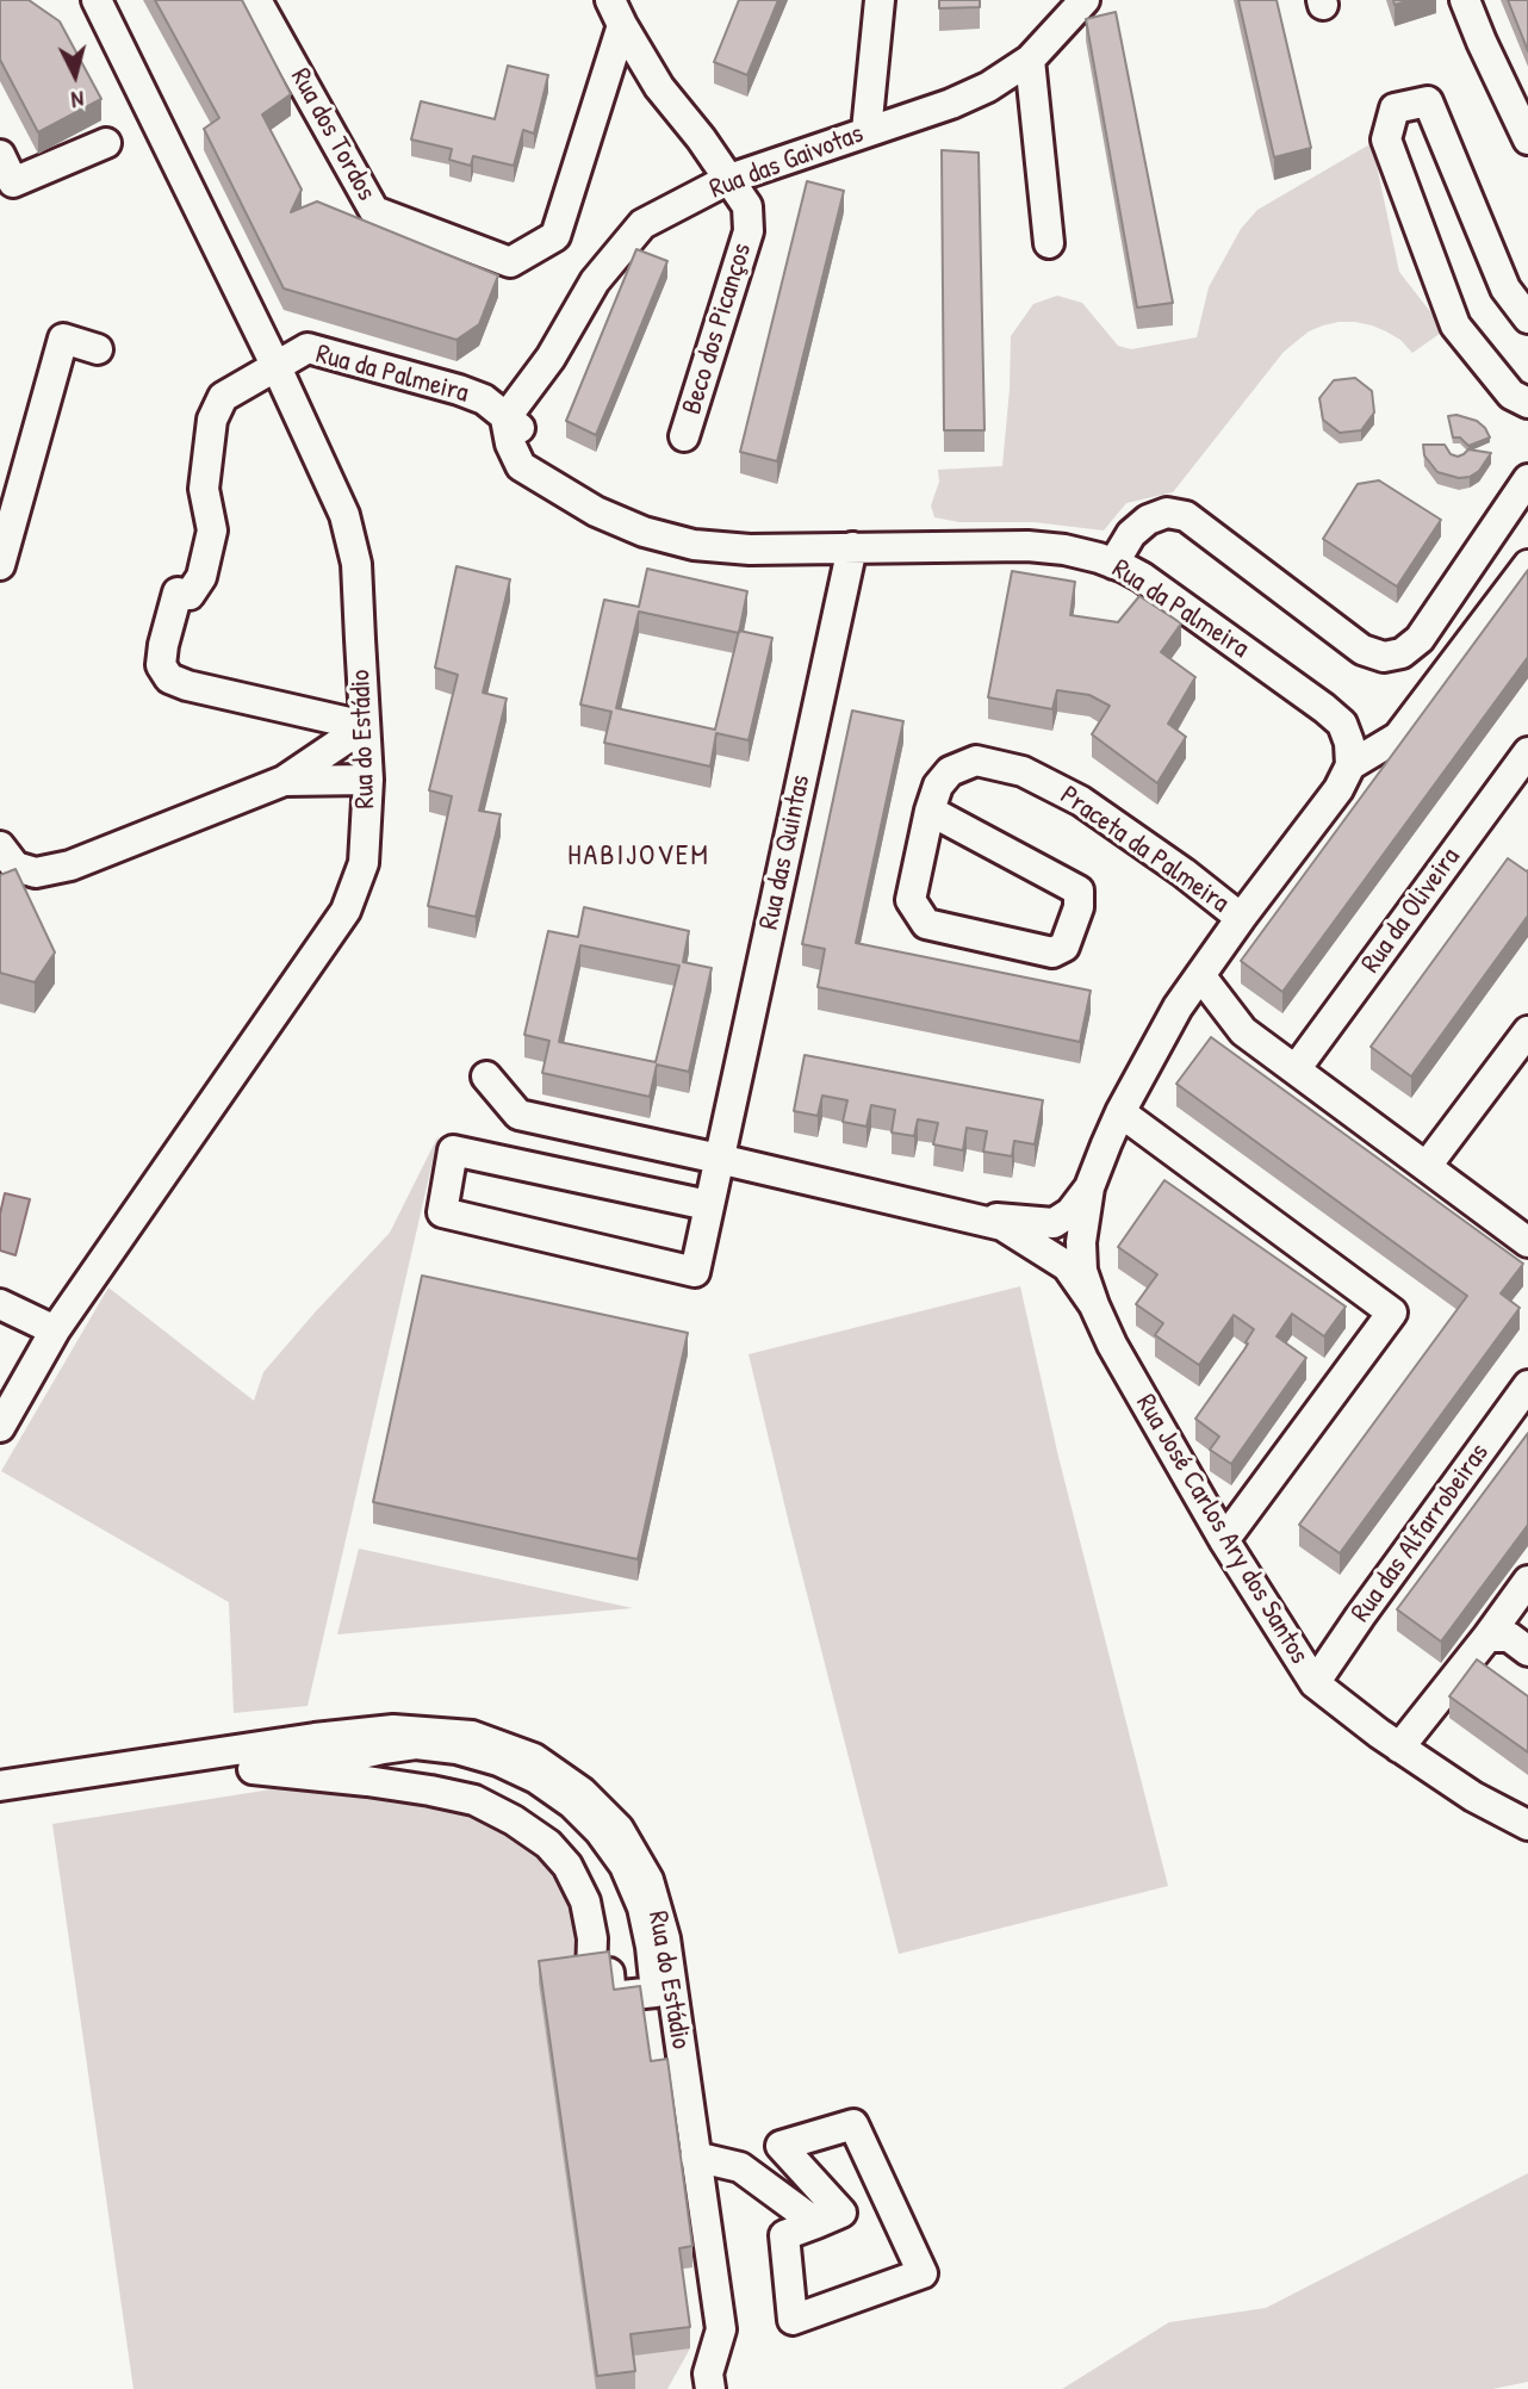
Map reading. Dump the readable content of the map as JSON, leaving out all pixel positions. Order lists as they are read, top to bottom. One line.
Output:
{"streets":{"street":["Rua dos Tordos","Rua das Gaivotas","Beco dos Picanços","Rua da Palmeira","Rua do Estádio","Praceta da Palmeira","Rua das Quintas","Rua da Oliveira","Rua José Carlos Ary dos Santos","Rua das Alfarrobeiras"]},"crossings":[["Rua dos Tordos","Rua das Gaivotas"],["Rua dos Tordos","Beco dos Picanços"],["Rua das Gaivotas","Beco dos Picanços"],["Rua das Gaivotas","Rua da Palmeira"],["Rua da Palmeira","Rua do Estádio"],["Rua da Palmeira","Rua das Quintas"],["Rua das Quintas","Rua José Carlos Ary dos Santos"],["Rua José Carlos Ary dos Santos","Rua das Alfarrobeiras"]],"districts":["HABIJOVEM"],"north":"bottom"}
